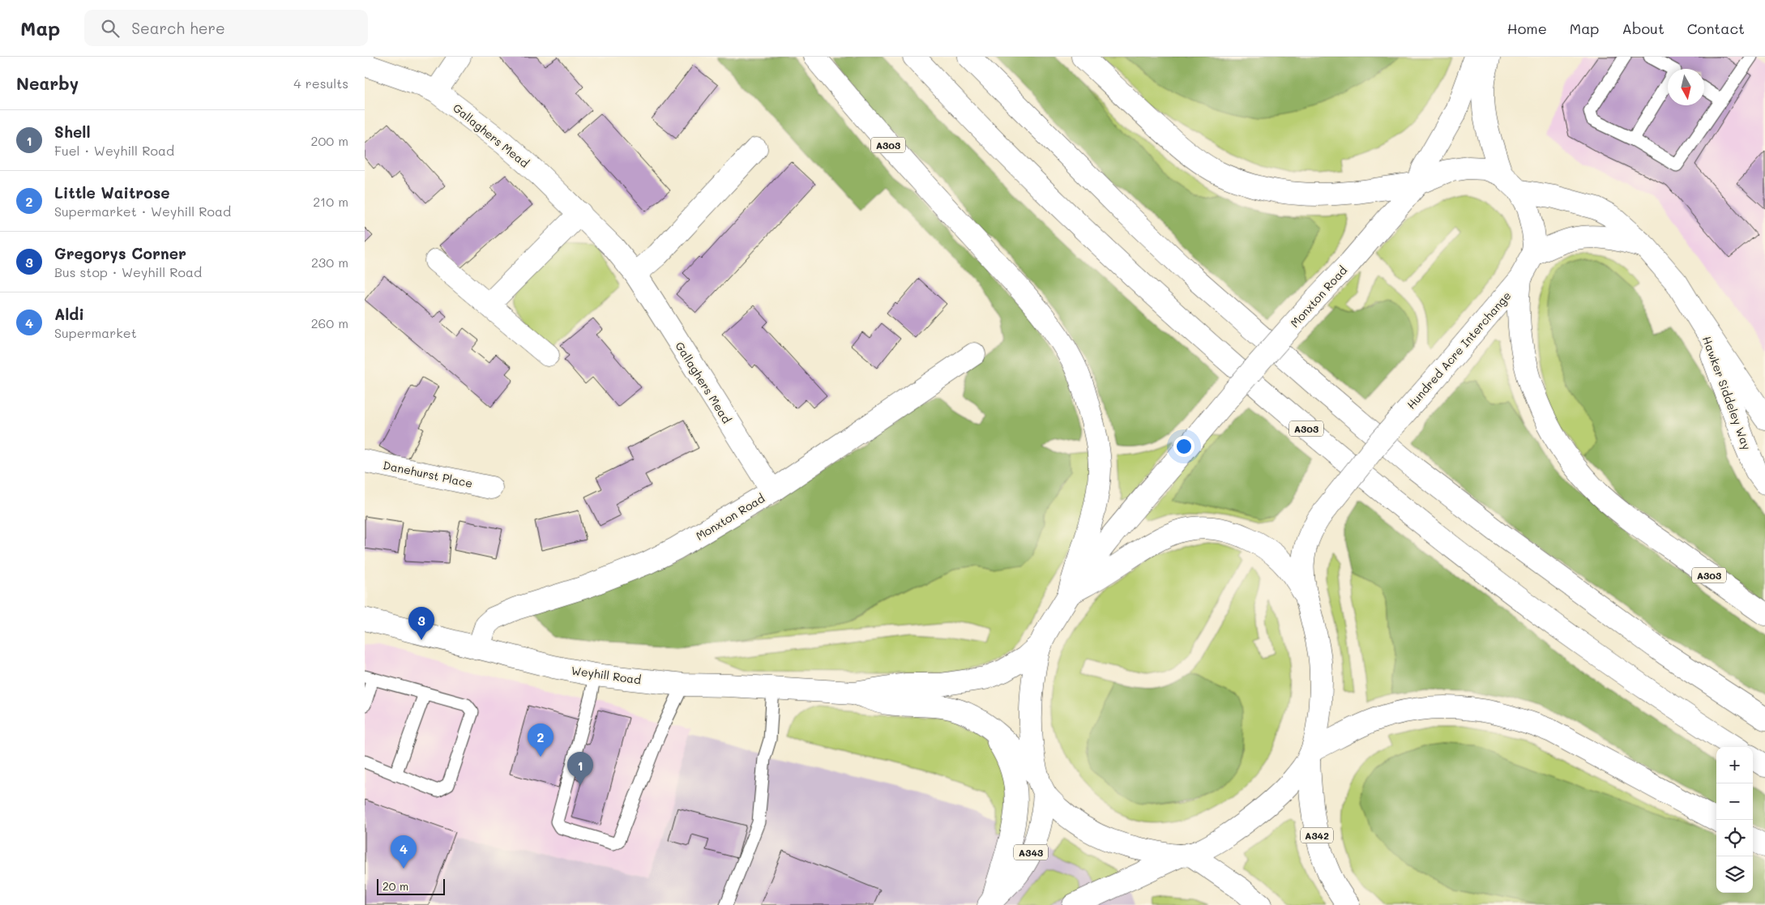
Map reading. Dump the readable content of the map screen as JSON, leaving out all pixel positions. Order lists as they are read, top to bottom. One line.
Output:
{"streets":{"main road":["Gallaghers Mead","A303","Monxton Road","Hundred Acre Interchange","Hawker Siddeley Way","Danehurst Place","Weyhill Road","A342","A343"]},"crossings":[["Gallaghers Mead","Monxton Road"],["A303","Monxton Road"],["A303","Hundred Acre Interchange"],["Monxton Road","Hundred Acre Interchange"],["Monxton Road","Weyhill Road"],["Hundred Acre Interchange","Hawker Siddeley Way"],["Hundred Acre Interchange","A342"],["Weyhill Road","A343"]],"scale_bar":"20 m","north":"bottom","page":{"header":"Map","search":"Search here","nav":["Home","Map","About","Contact"],"heading":["Nearby","4 results"],"list":[{"mark":"1","name":"Shell","note":"Fuel · Weyhill Road","value":"200 m"},{"mark":"2","name":"Little Waitrose","note":"Supermarket · Weyhill Road","value":"210 m"},{"mark":"3","name":"Gregorys Corner","note":"Bus stop · Weyhill Road","value":"230 m"},{"mark":"4","name":"Aldi","note":"Supermarket","value":"260 m"}],"pins":["3","2","1","4"],"map_buttons":["+","−"],"scale":"20 m"}}
